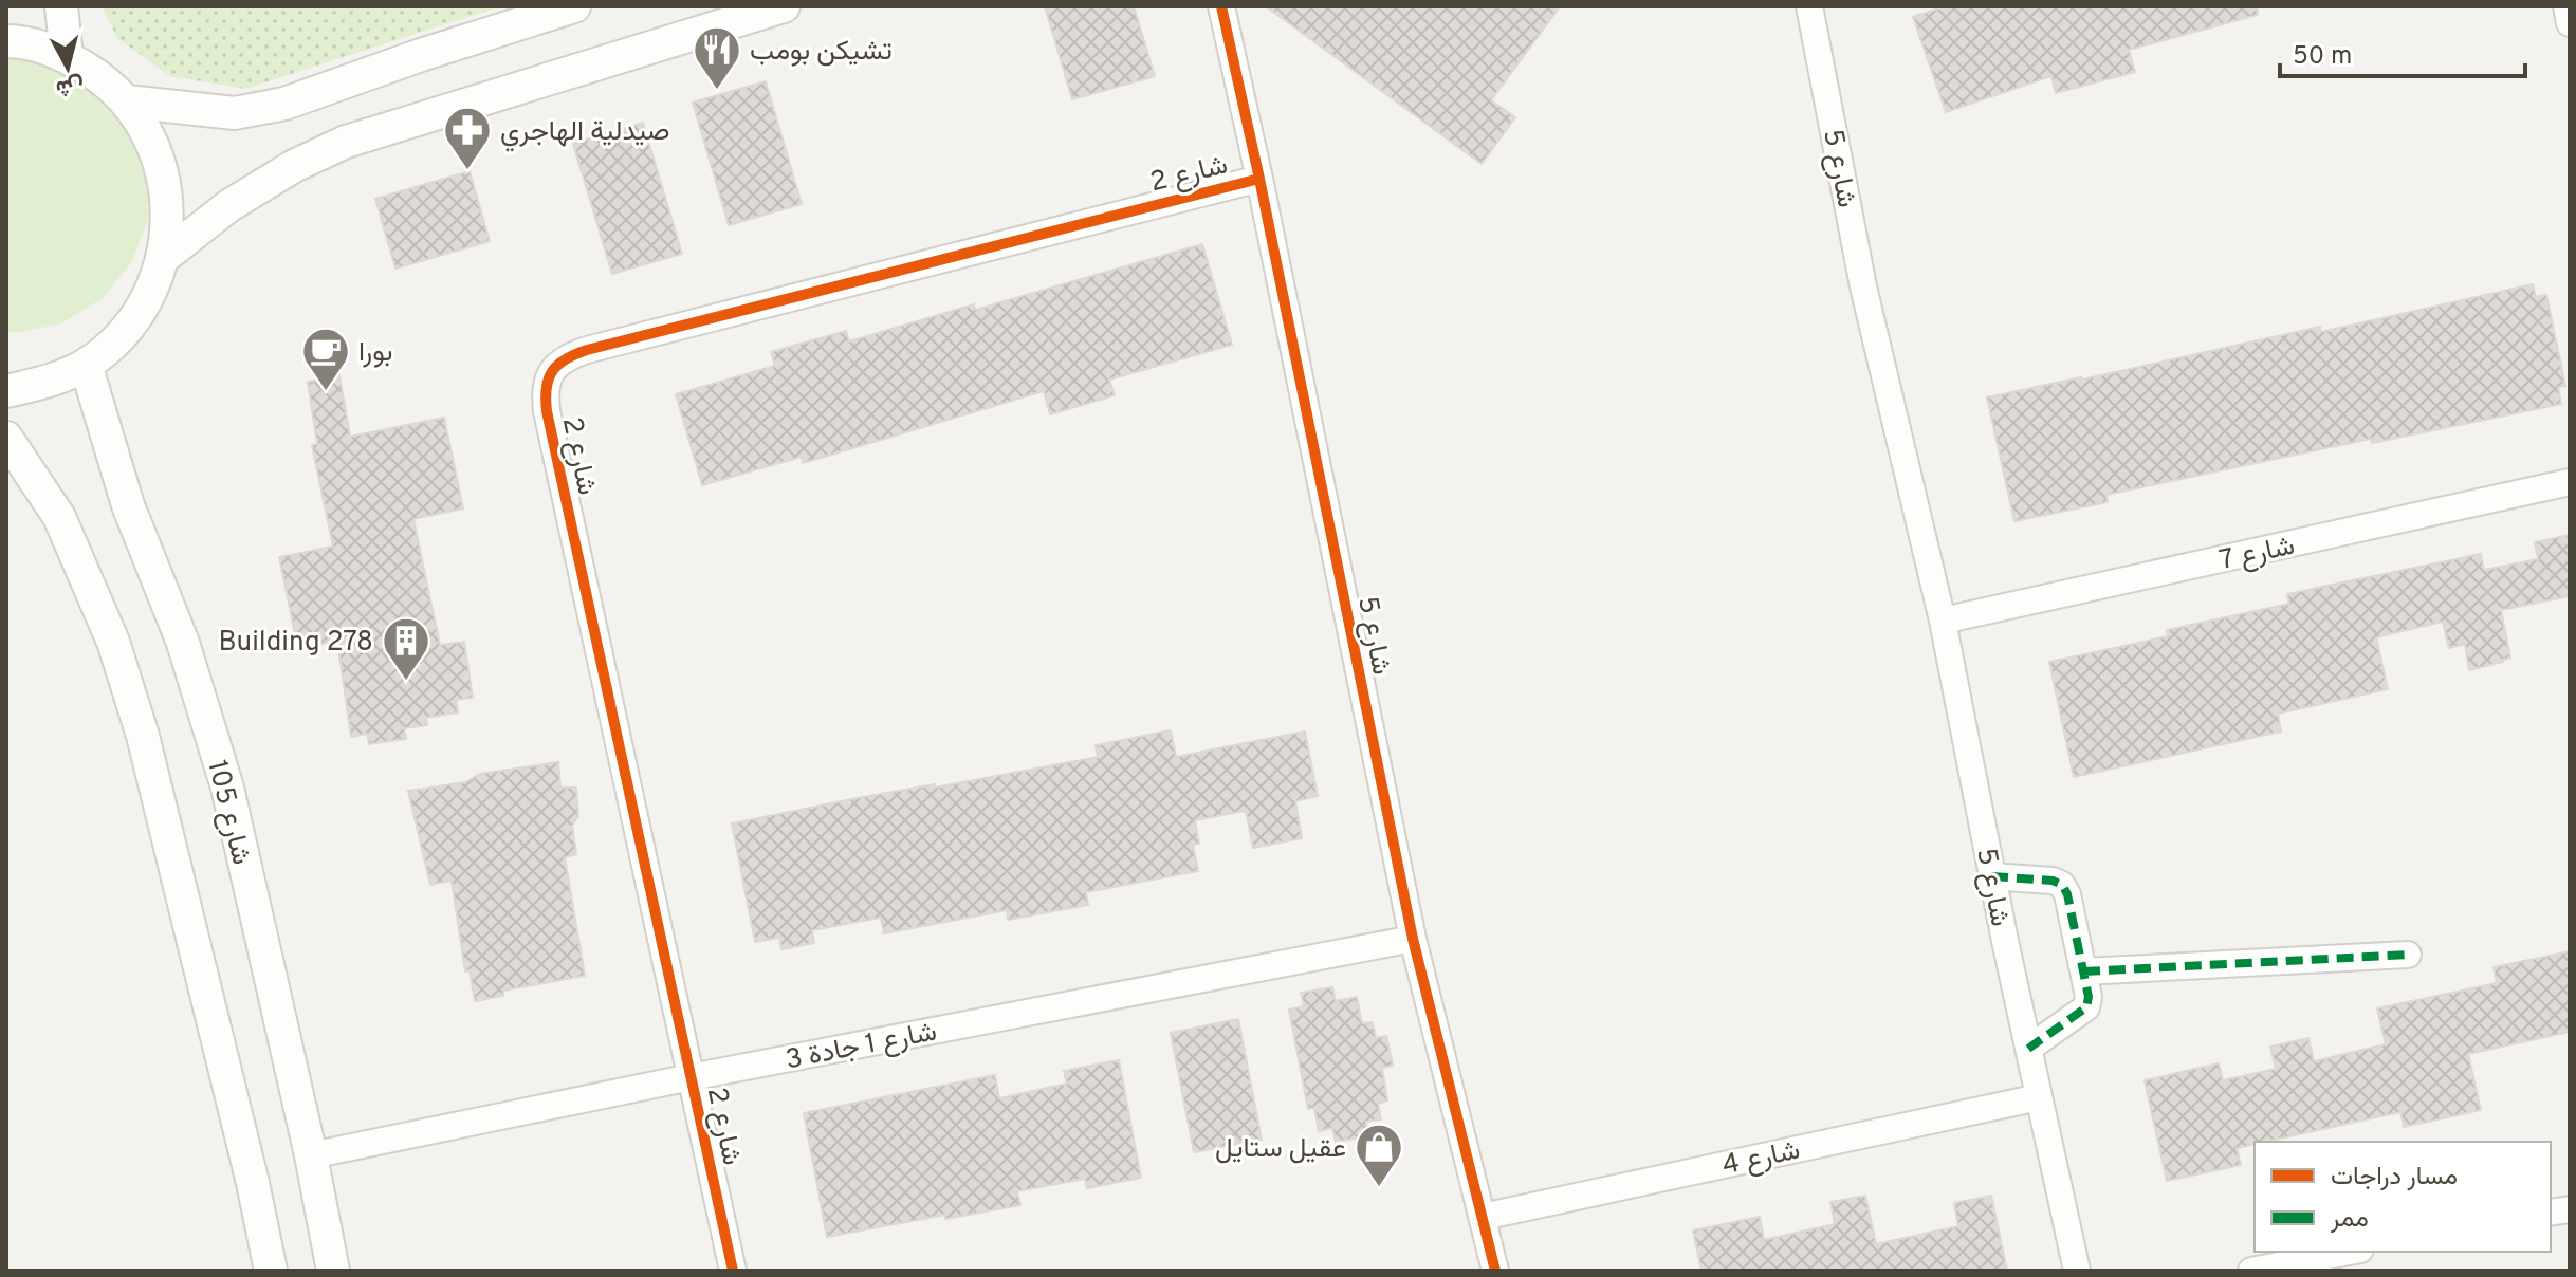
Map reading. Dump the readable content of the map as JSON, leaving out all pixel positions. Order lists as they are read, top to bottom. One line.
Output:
{"streets":{"street":["شارع 5","شارع 2","شارع 7","شارع 105","شارع 1 جادة 3","شارع 4"]},"crossings":[["شارع 5","شارع 2"],["شارع 5","شارع 7"],["شارع 5","شارع 1 جادة 3"],["شارع 5","شارع 4"],["شارع 2","شارع 1 جادة 3"],["شارع 105","شارع 1 جادة 3"]],"places":{"restaurant":["تشيكن بومب"],"pharmacy":["صيدلية الهاجري"],"cafe":["بورا"],"building":["Building 278"],"shop":["عقيل ستايل"]},"legend":["مسار دراجات","ممر"],"scale_bar":"50 m","north":"bottom"}
